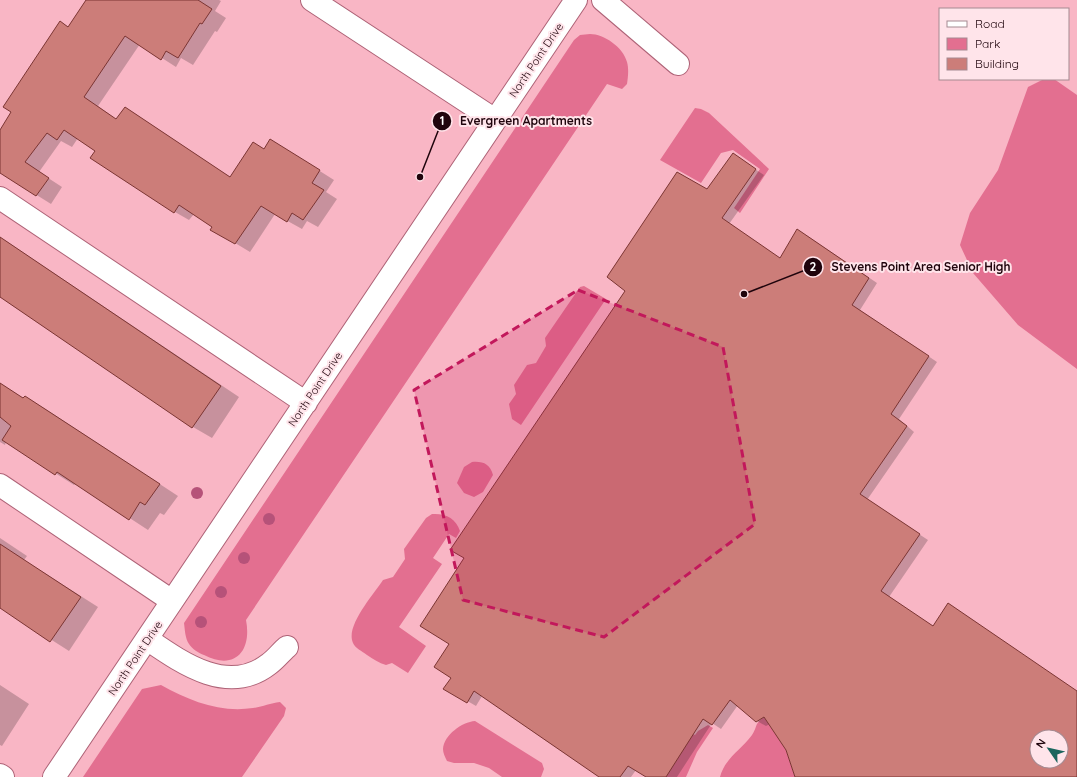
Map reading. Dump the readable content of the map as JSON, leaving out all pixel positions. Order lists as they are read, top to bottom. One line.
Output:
{"streets":{"street":["North Point Drive"]},"places":["Evergreen Apartments","Stevens Point Area Senior High"],"legend":["Road","Park","Building"],"north":"top left"}
